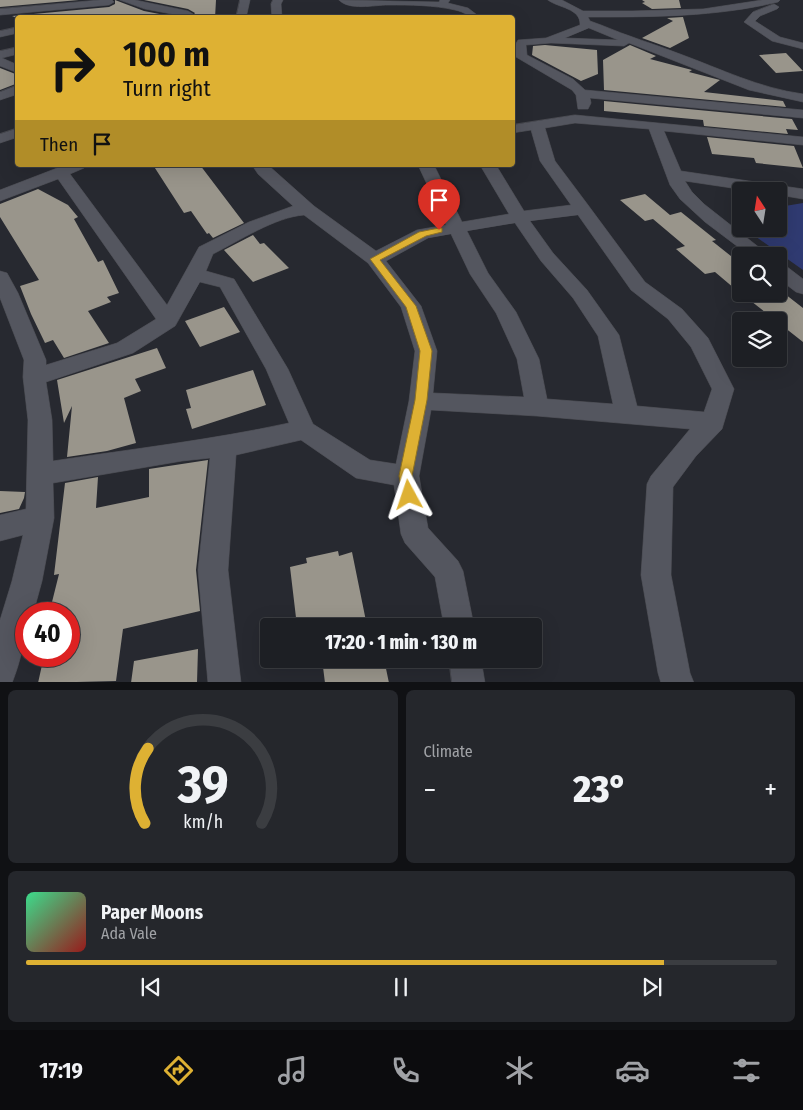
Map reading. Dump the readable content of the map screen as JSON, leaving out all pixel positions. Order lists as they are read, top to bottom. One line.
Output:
{"north":"top","page":{"turn":["100 m","Turn right"],"then":"Then","limit":"40","trip":"17:20 · 1 min · 130 m","tile":"Climate","heat":["−","23°","+"],"song":["Paper Moons","Ada Vale"],"tabs":"17:19","gauge":["39","km/h"]}}
